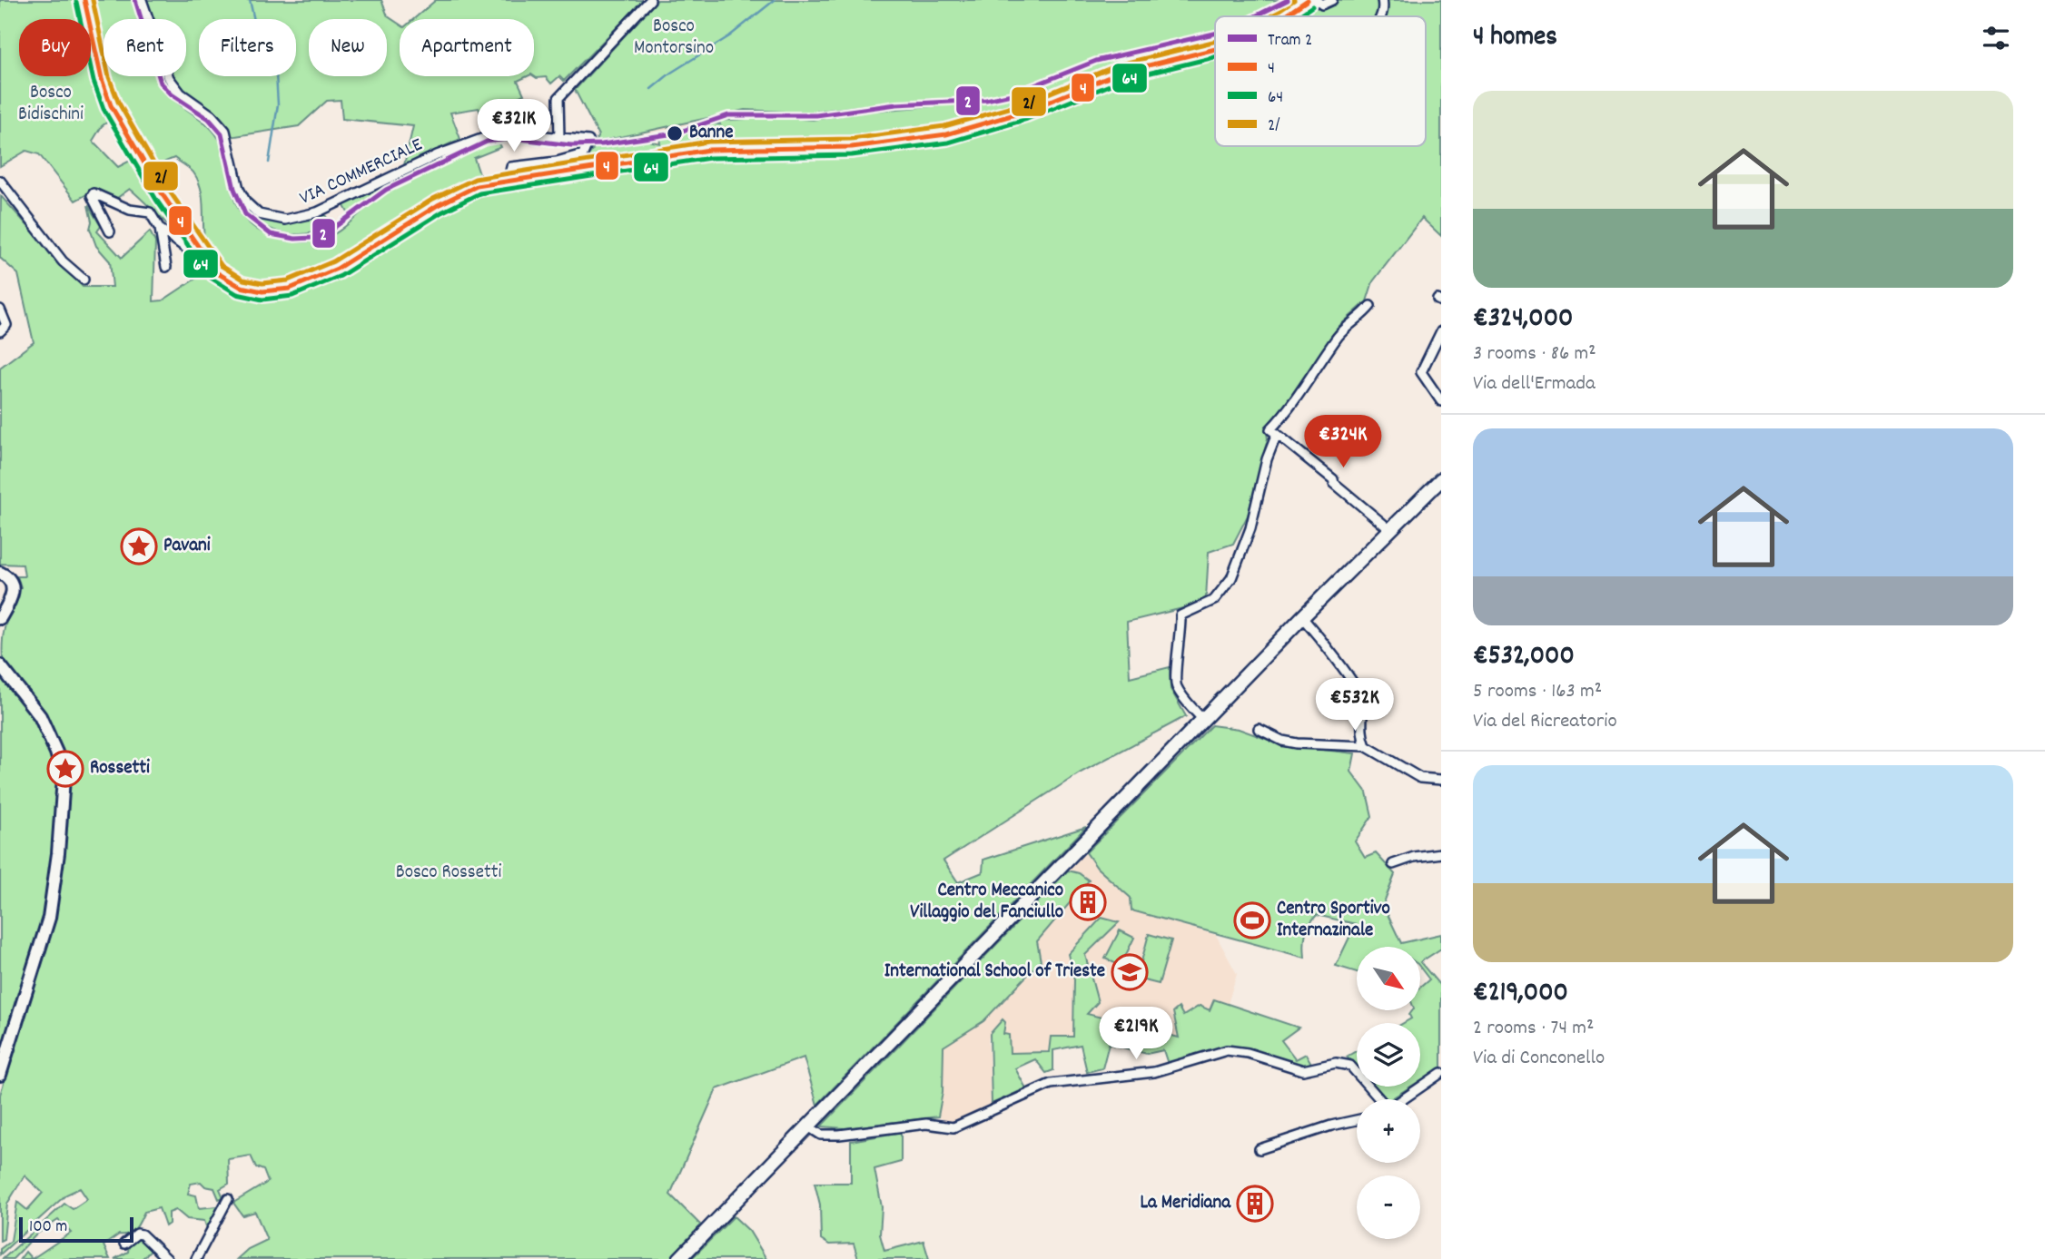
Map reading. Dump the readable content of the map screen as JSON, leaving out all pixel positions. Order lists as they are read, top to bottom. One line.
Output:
{"streets":{"street":["VIA COMMERCIALE"]},"parks":["Bosco Montorsino","Bosco Bidischini","Bosco Rossetti"],"places":{"other":["Banne"],"place":["Pavani","Rossetti"],"building":["Centro Meccanico Villaggio del Fanciullo","La Meridiana"],"sports":["Centro Sportivo Internazinale"],"school or university":["International School of Trieste"]},"lines":["tram line 2","transit line 4","transit line 2/","transit line 64"],"legend":["Tram 2","4","64","2/"],"scale_bar":"100 m","north":"bottom right","page":{"heading":"4 homes","chip":["Buy","Rent","Filters","New","Apartment"],"list":[{"name":"€324,000","note":"3 rooms · 86 m² · Via dell'Ermada"},{"name":"€532,000","note":"5 rooms · 163 m² · Via del Ricreatorio"},{"name":"€219,000","note":"2 rooms · 74 m² · Via di Conconello"}],"price":["€321K","€324K","€532K","€219K"],"map_buttons":["+","−"],"scale":"100 m"}}
